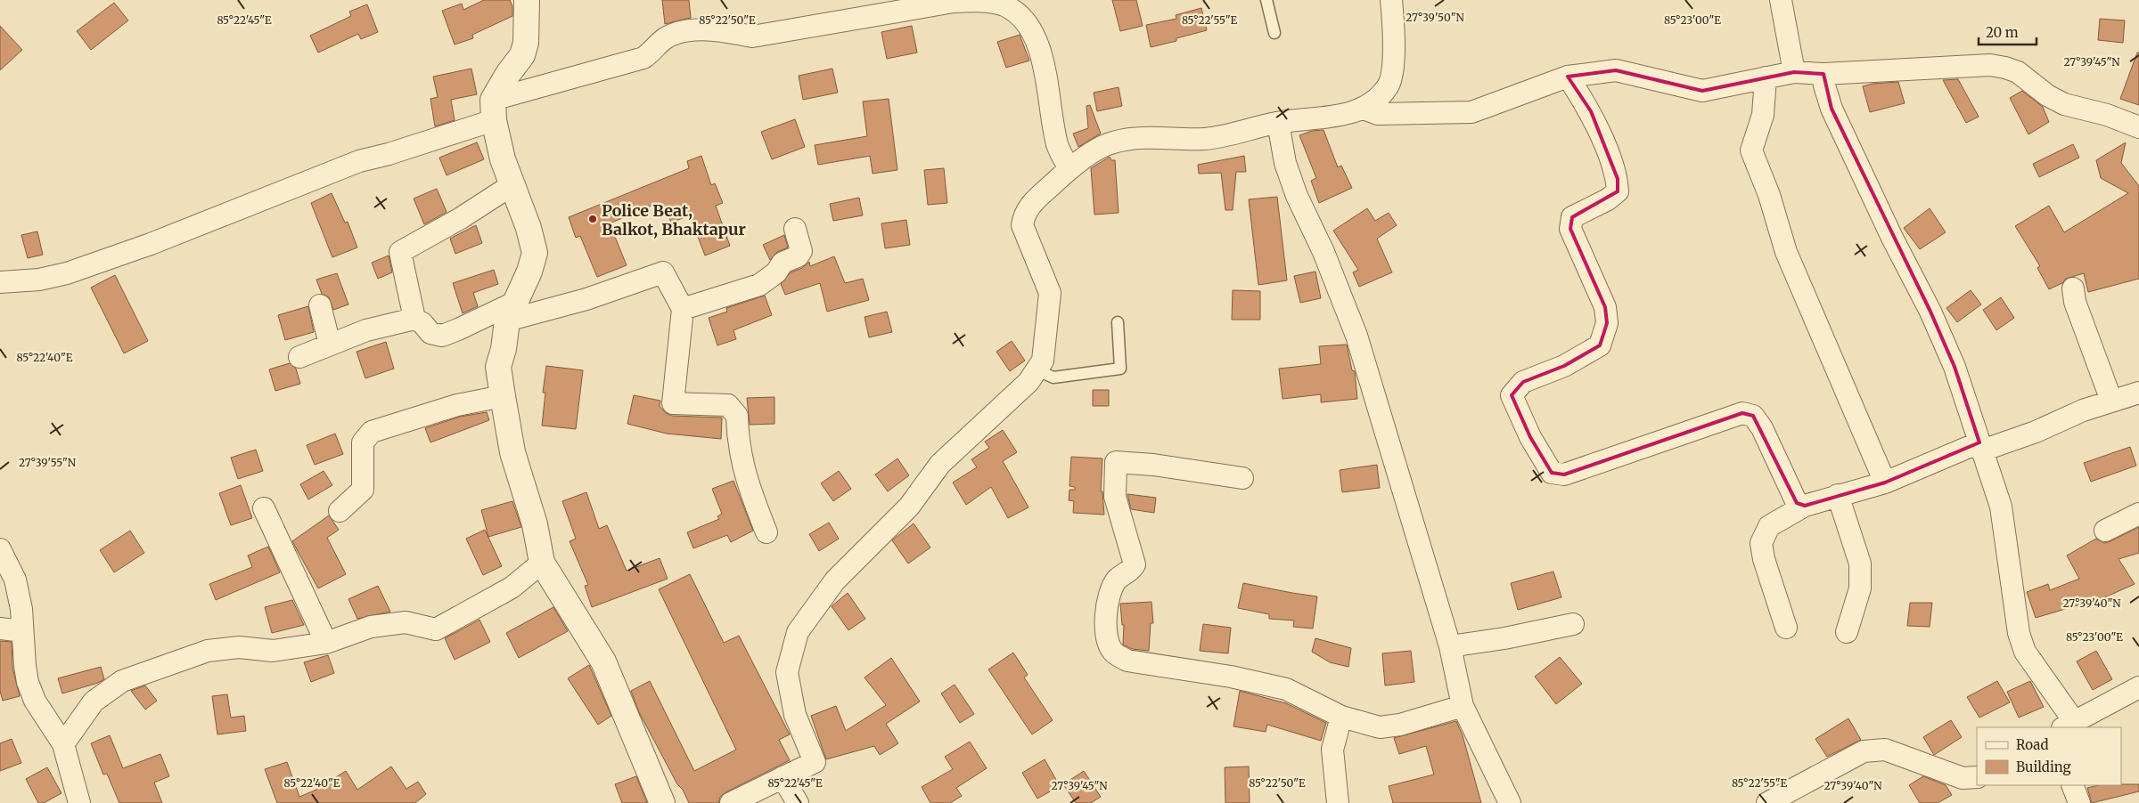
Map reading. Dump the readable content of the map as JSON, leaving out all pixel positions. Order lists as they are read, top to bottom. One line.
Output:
{"places":["Police Beat, Balkot, Bhaktapur"],"legend":["Road","Building"],"scale_bar":"20 m","coordinates":["27°39'50\"N","85°22'50\"E","85°22'45\"E","85°22'55\"E","85°23'00\"E","27°39'45\"N","85°22'40\"E","27°39'55\"N","27°39'40\"N"]}
